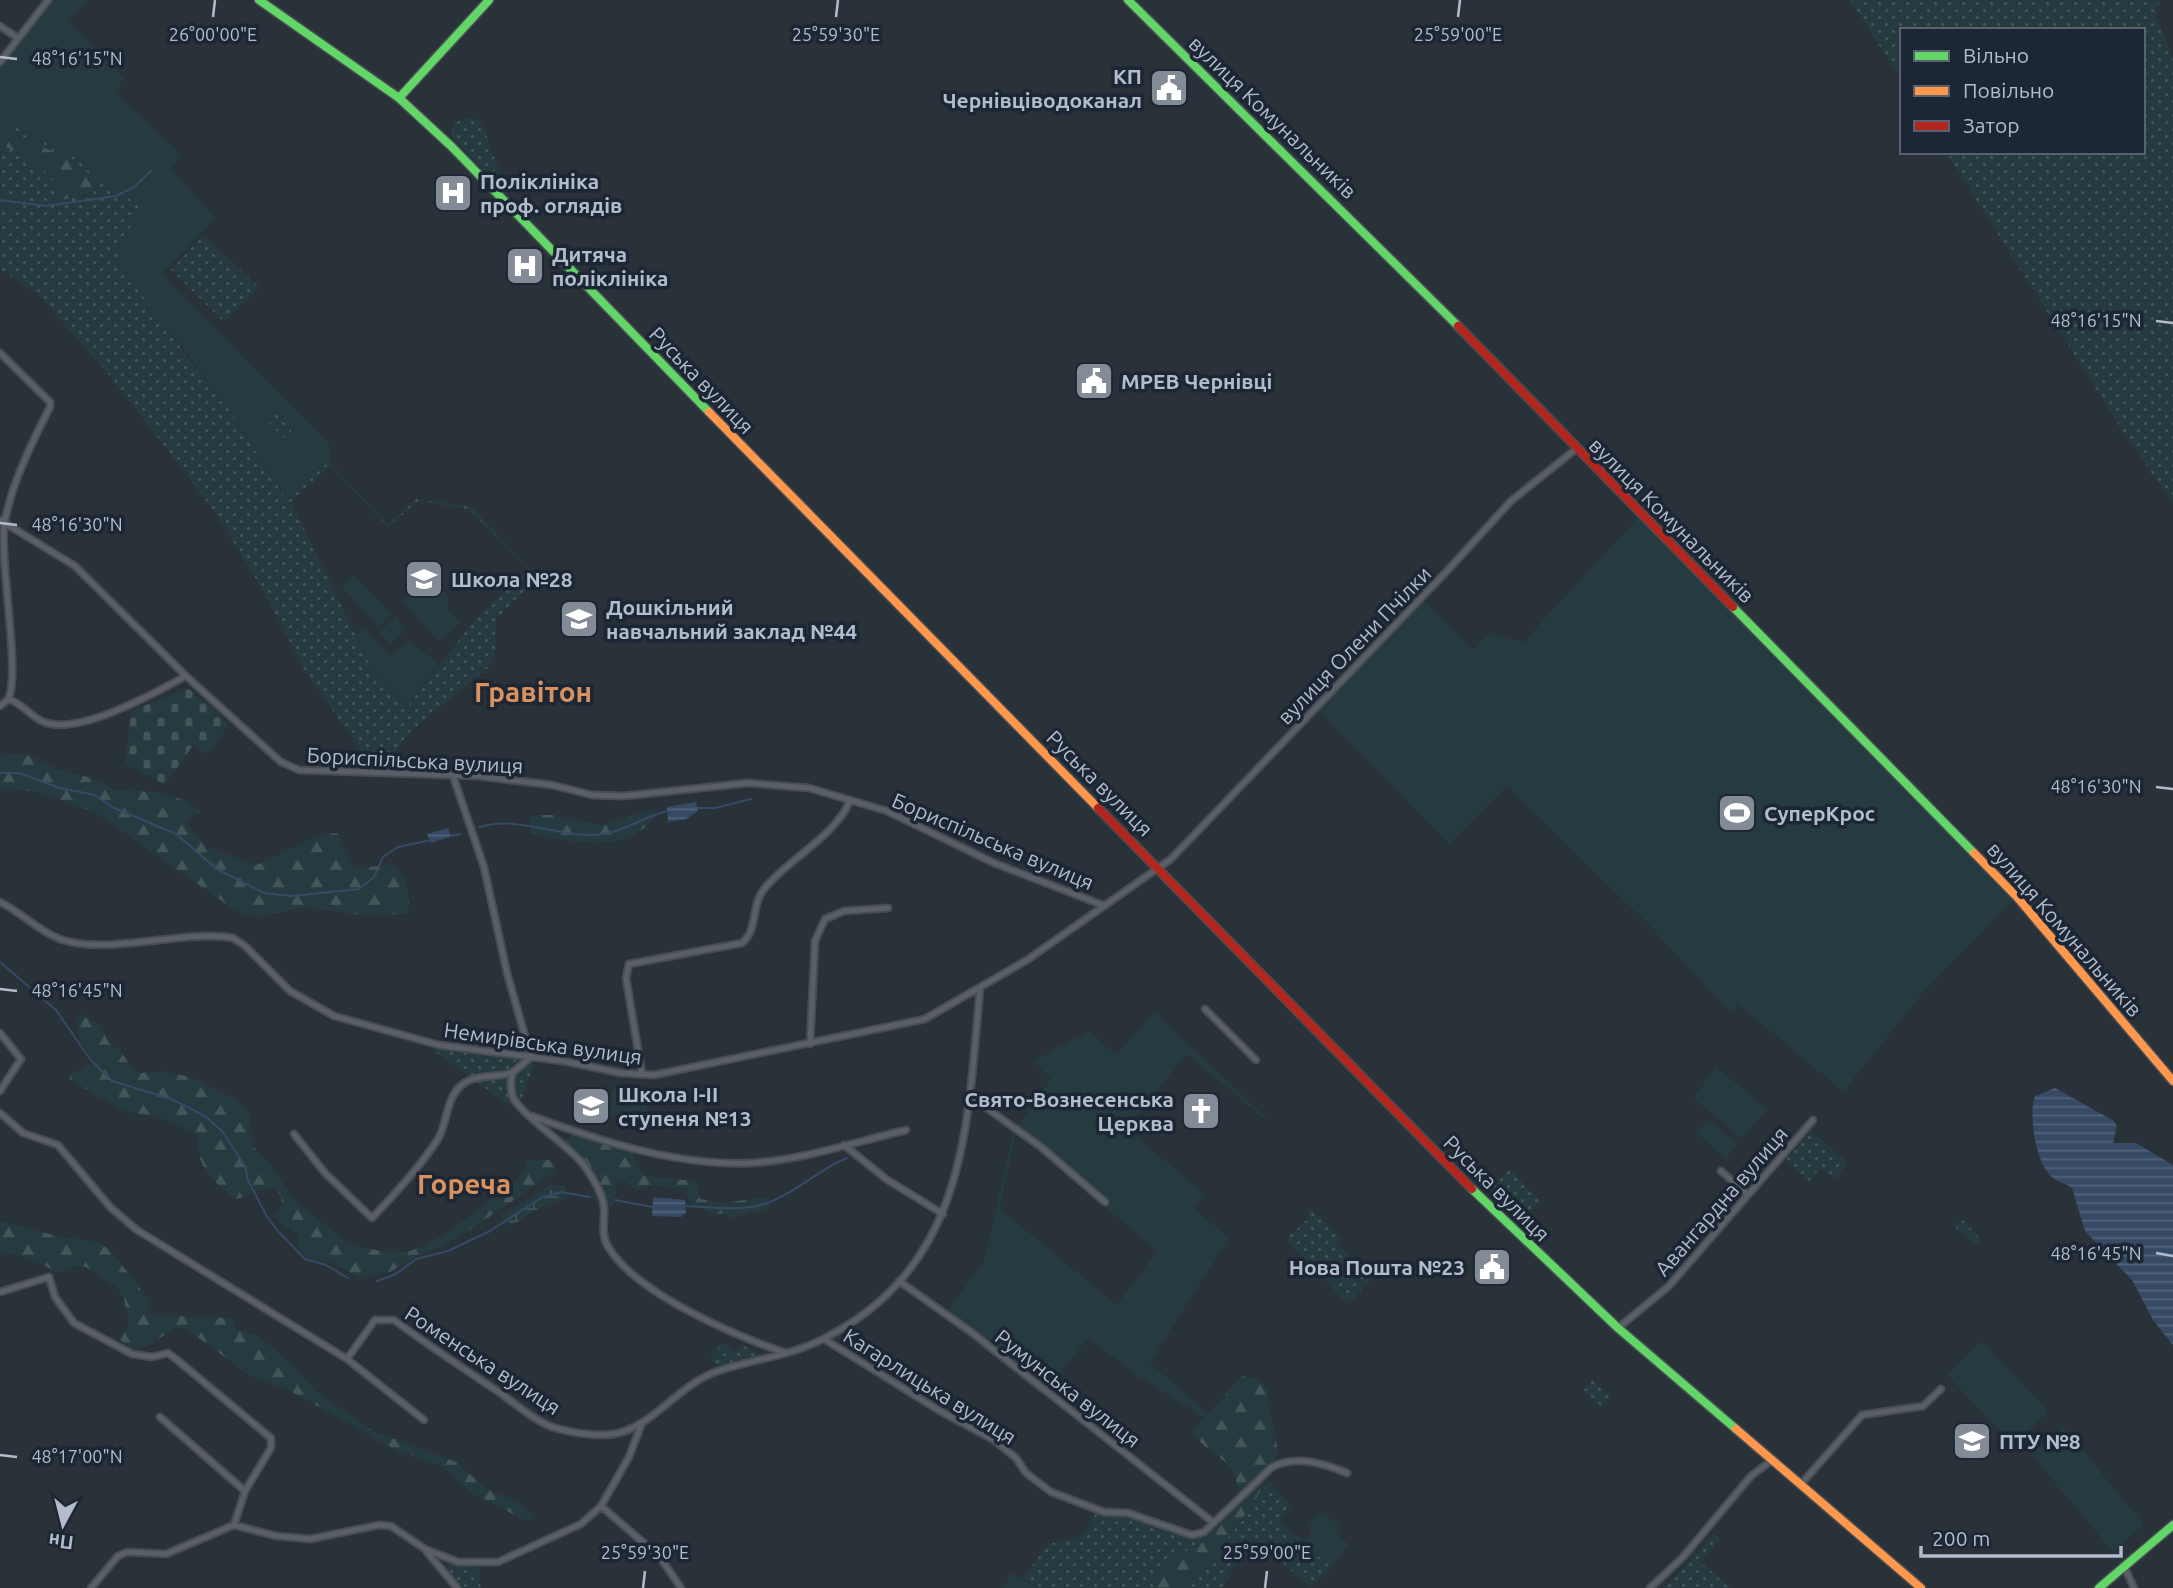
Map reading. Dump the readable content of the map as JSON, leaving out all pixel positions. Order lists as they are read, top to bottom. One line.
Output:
{"streets":{"main road":["вулиця Комунальників","Руська вулиця"],"street":["вулиця Олени Пчілки","Бориспільська вулиця","Немирівська вулиця","Авангардна вулиця","Роменська вулиця","Кагарлицька вулиця","Румунська вулиця"]},"crossings":[["вулиця Комунальників","вулиця Олени Пчілки"],["Руська вулиця","вулиця Олени Пчілки"],["Руська вулиця","Немирівська вулиця"],["Руська вулиця","Авангардна вулиця"],["вулиця Олени Пчілки","Немирівська вулиця"],["Бориспільська вулиця","Немирівська вулиця"],["Немирівська вулиця","Роменська вулиця"],["Роменська вулиця","Кагарлицька вулиця"],["Роменська вулиця","Румунська вулиця"],["Кагарлицька вулиця","Румунська вулиця"]],"districts":["Гравітон","Гореча"],"places":{"public building":["КП Чернівціводоканал","МРЕВ Чернівці","Нова Пошта №23"],"hospital":["Поліклініка проф. оглядів","Дитяча поліклініка"],"school or university":["Школа №28","Дошкільний навчальний заклад №44","Школа I-II ступеня №13","ПТУ №8"],"sports":["СуперКрос"],"church":["Свято-Вознесенська Церква"]},"legend":["Вільно","Повільно","Затор"],"scale_bar":"200 m","north":"bottom","coordinates":["26°00'00\"E","25°59'30\"E","25°59'00\"E","48°16'15\"N","48°16'30\"N","48°16'45\"N","48°17'00\"N"]}
